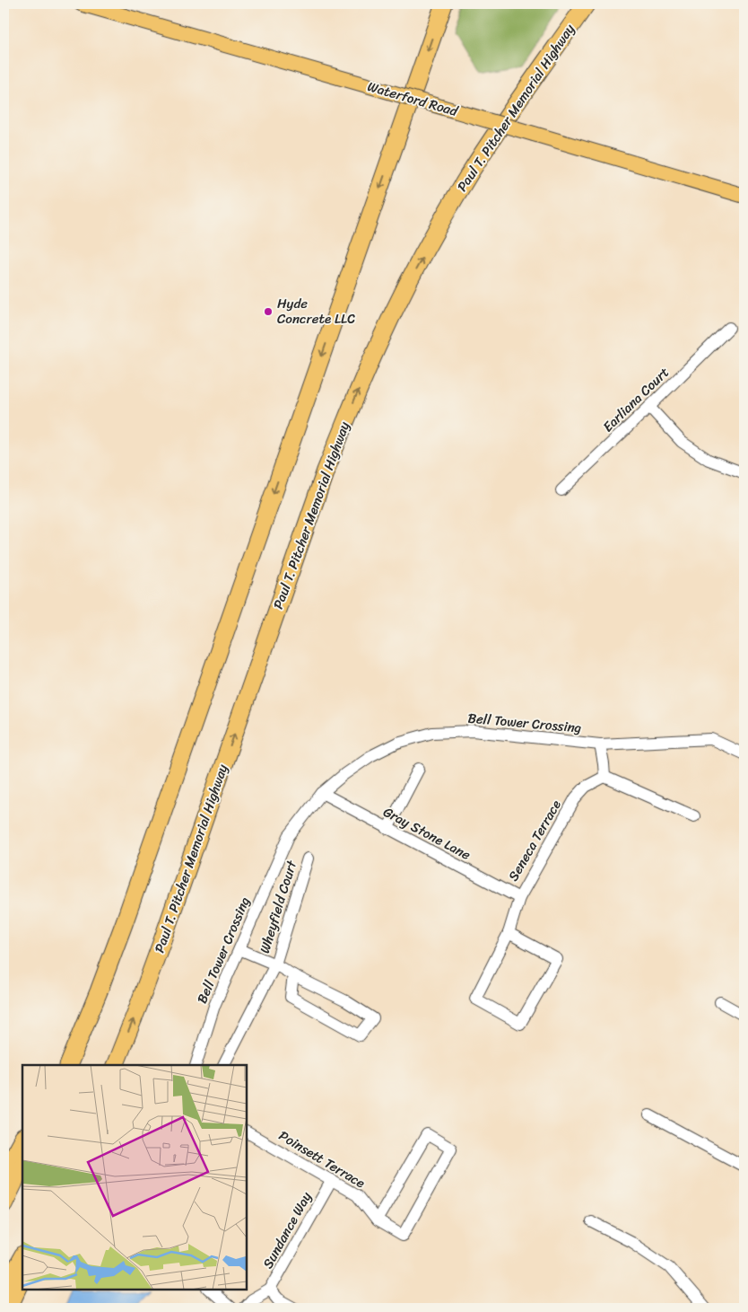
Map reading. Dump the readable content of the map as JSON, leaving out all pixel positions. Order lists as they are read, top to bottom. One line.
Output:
{"streets":{"highway":["Paul T. Pitcher Memorial Highway"],"main road":["Waterford Road"],"street":["Earliana Court","Bell Tower Crossing","Gray Stone Lane","Seneca Terrace","Wheyfield Court","Poinsett Terrace","Sundance Way"]},"crossings":[["Bell Tower Crossing","Gray Stone Lane"],["Gray Stone Lane","Seneca Terrace"],["Poinsett Terrace","Sundance Way"]],"places":["Hyde Concrete LLC"]}
